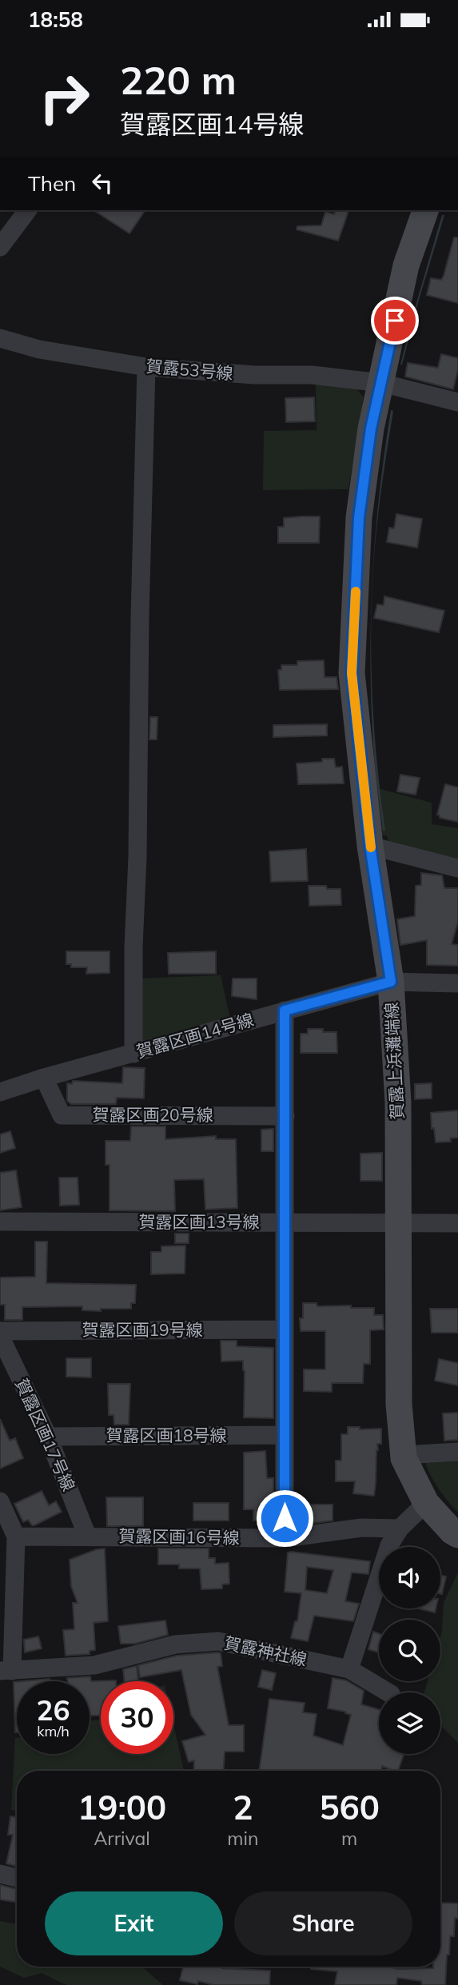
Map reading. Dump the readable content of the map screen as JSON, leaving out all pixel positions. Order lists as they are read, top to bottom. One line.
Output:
{"streets":{"street":["賀露53号線","賀露区画14号線","賀露上浜灘端線","賀露区画20号線","賀露区画13号線","賀露区画19号線","賀露区画17号線","賀露区画18号線","賀露区画16号線","賀露神社線"]},"crossings":[["賀露53号線","賀露上浜灘端線"],["賀露区画14号線","賀露上浜灘端線"],["賀露区画14号線","賀露区画20号線"],["賀露上浜灘端線","賀露区画13号線"],["賀露区画17号線","賀露区画18号線"],["賀露区画17号線","賀露区画16号線"]],"page":{"status":"18:58","turn":["220 m","賀露区画14号線"],"then":"Then","speed":"26 km/h","limit":"30","eta":["19:00","Arrival","2","min","560","m"],"buttons":["Exit","Share"]}}
